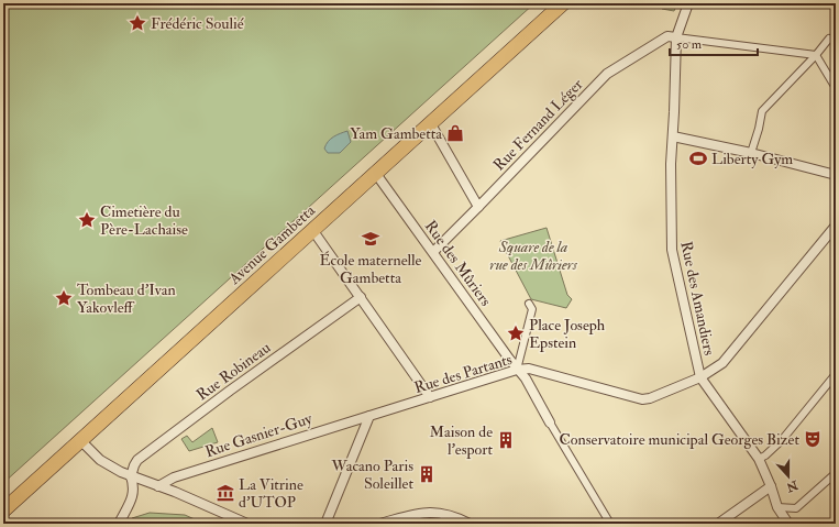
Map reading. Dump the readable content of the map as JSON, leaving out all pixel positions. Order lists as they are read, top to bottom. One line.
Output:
{"streets":{"main road":["Avenue Gambetta"],"street":["Rue Fernand Léger","Rue des Mûriers","Rue des Amandiers","Rue Robineau","Rue des Partants","Rue Gasnier-Guy"]},"crossings":[["Rue Fernand Léger","Rue des Mûriers"],["Rue Fernand Léger","Rue des Amandiers"],["Avenue Gambetta","Rue des Mûriers"],["Rue des Mûriers","Rue des Partants"],["Rue des Amandiers","Rue des Partants"],["Rue des Partants","Rue Gasnier-Guy"]],"parks":["Square de la rue des Mûriers"],"places":{"place":["Frédéric Soulié","Cimetière du Père-Lachaise","Tombeau d'Ivan Yakovleff","Place Joseph Epstein"],"shop":["Yam Gambetta"],"sports":["Liberty Gym"],"school or university":["École maternelle Gambetta"],"theatre":["Conservatoire municipal Georges Bizet"],"building":["Maison de l'esport","Wacano Paris Soleillet"],"museum":["La Vitrine d'UTOP"]},"scale_bar":"50 m","north":"bottom"}
